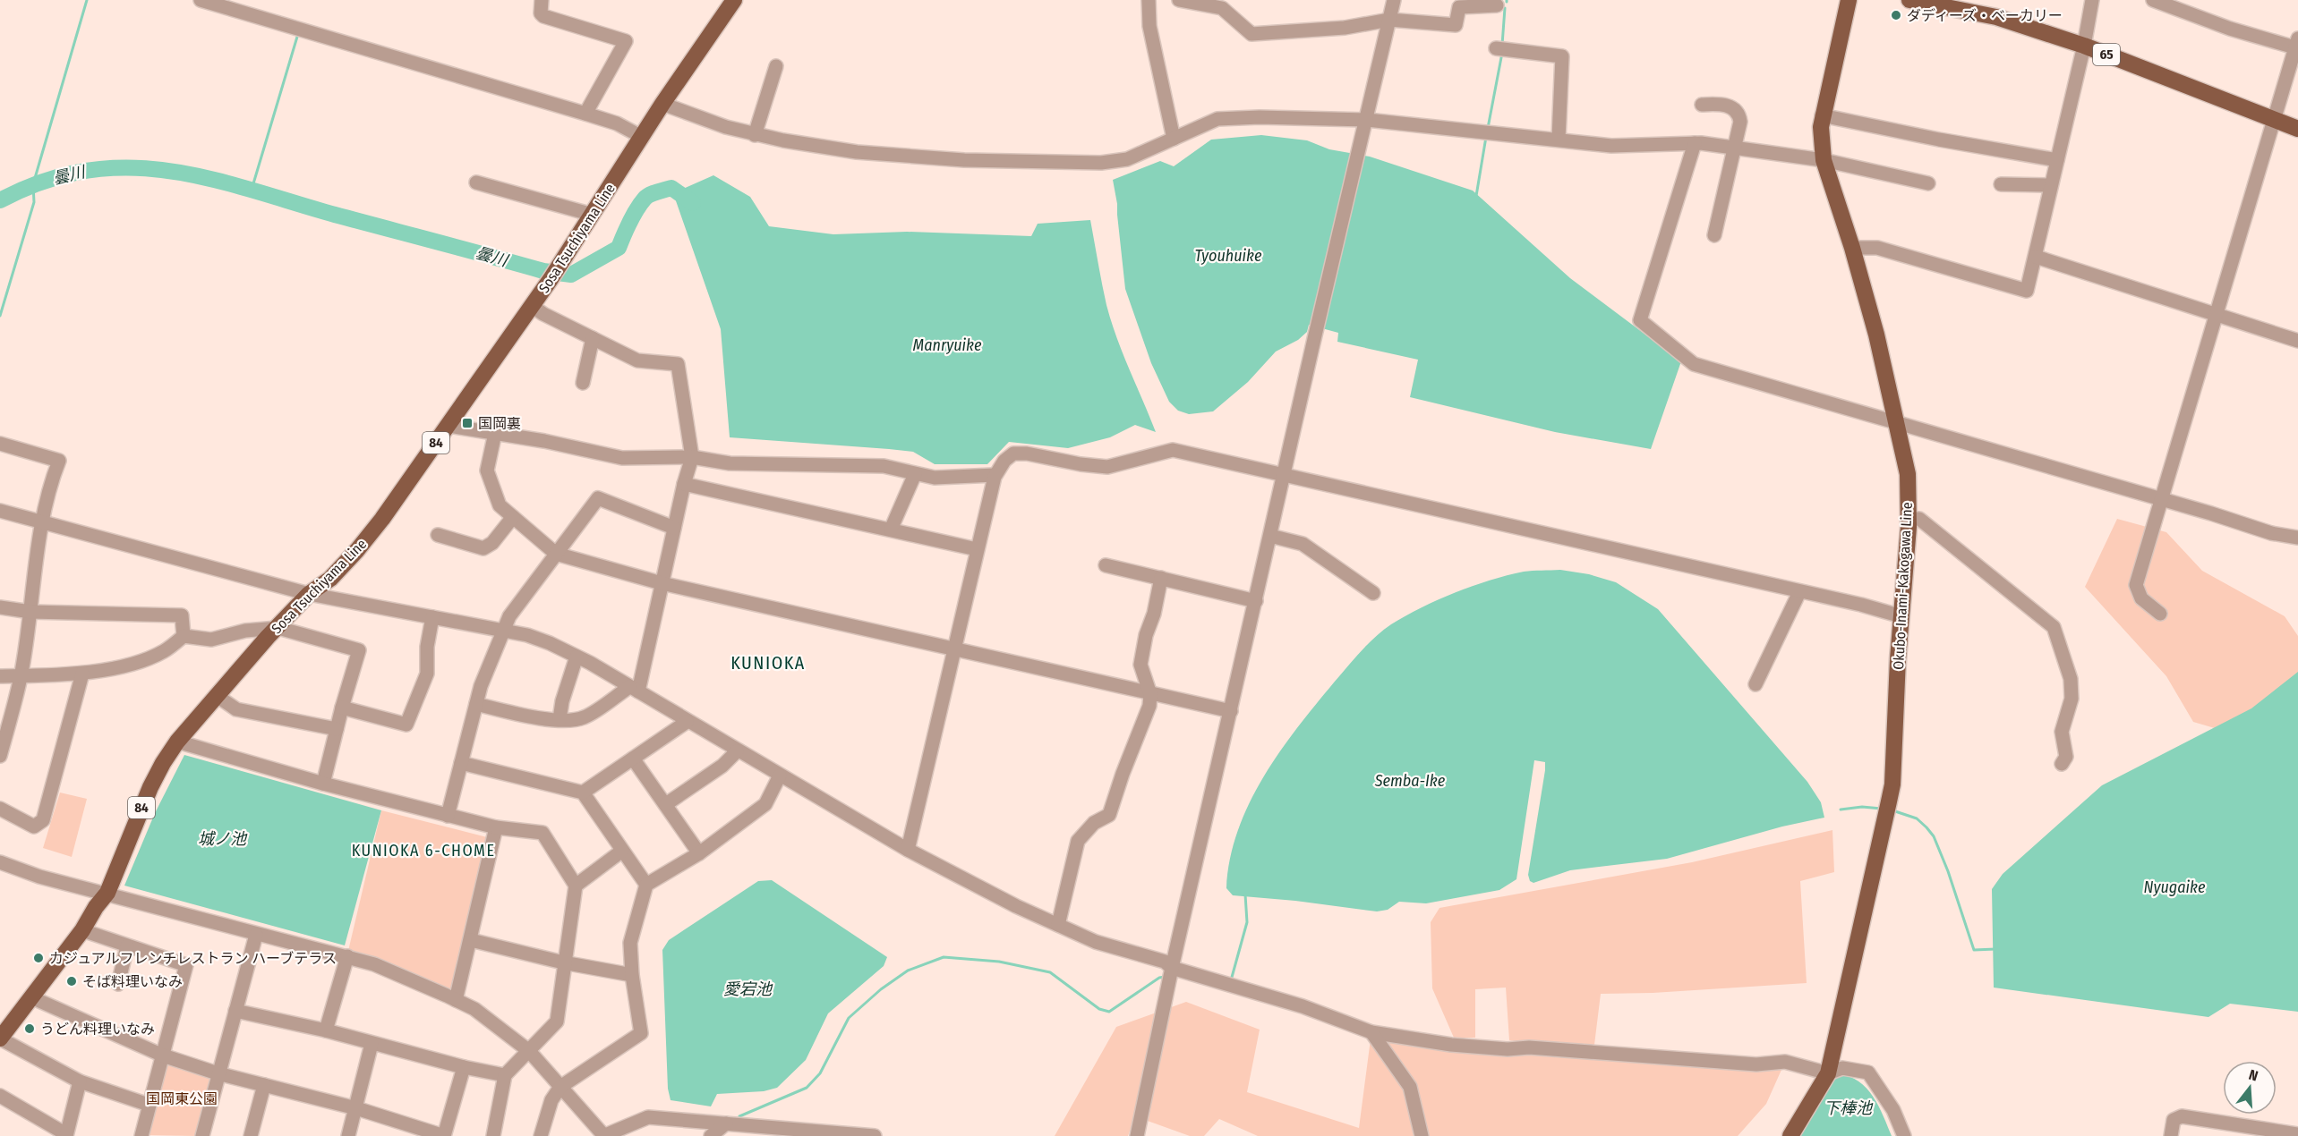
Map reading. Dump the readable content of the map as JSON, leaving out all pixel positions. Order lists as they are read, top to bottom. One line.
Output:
{"streets":{"main road":["65","Sosa Tsuchiyama Line","84","Okubo-Inami-Kakogawa Line"]},"districts":["KUNIOKA","KUNIOKA 6-CHOME"],"water":["曇川","Tyouhuike","Manryuike","Semba-Ike","城ノ池","Nyugaike","愛宕池","下棒池"],"parks":["国岡東公園"],"places":{"other":["ダディーズ・ベーカリー","カジュアルフレンチレストラン ハーブテラス","そば料理いなみ","うどん料理いなみ"],"transit":["国岡裏"]},"north":"top"}
